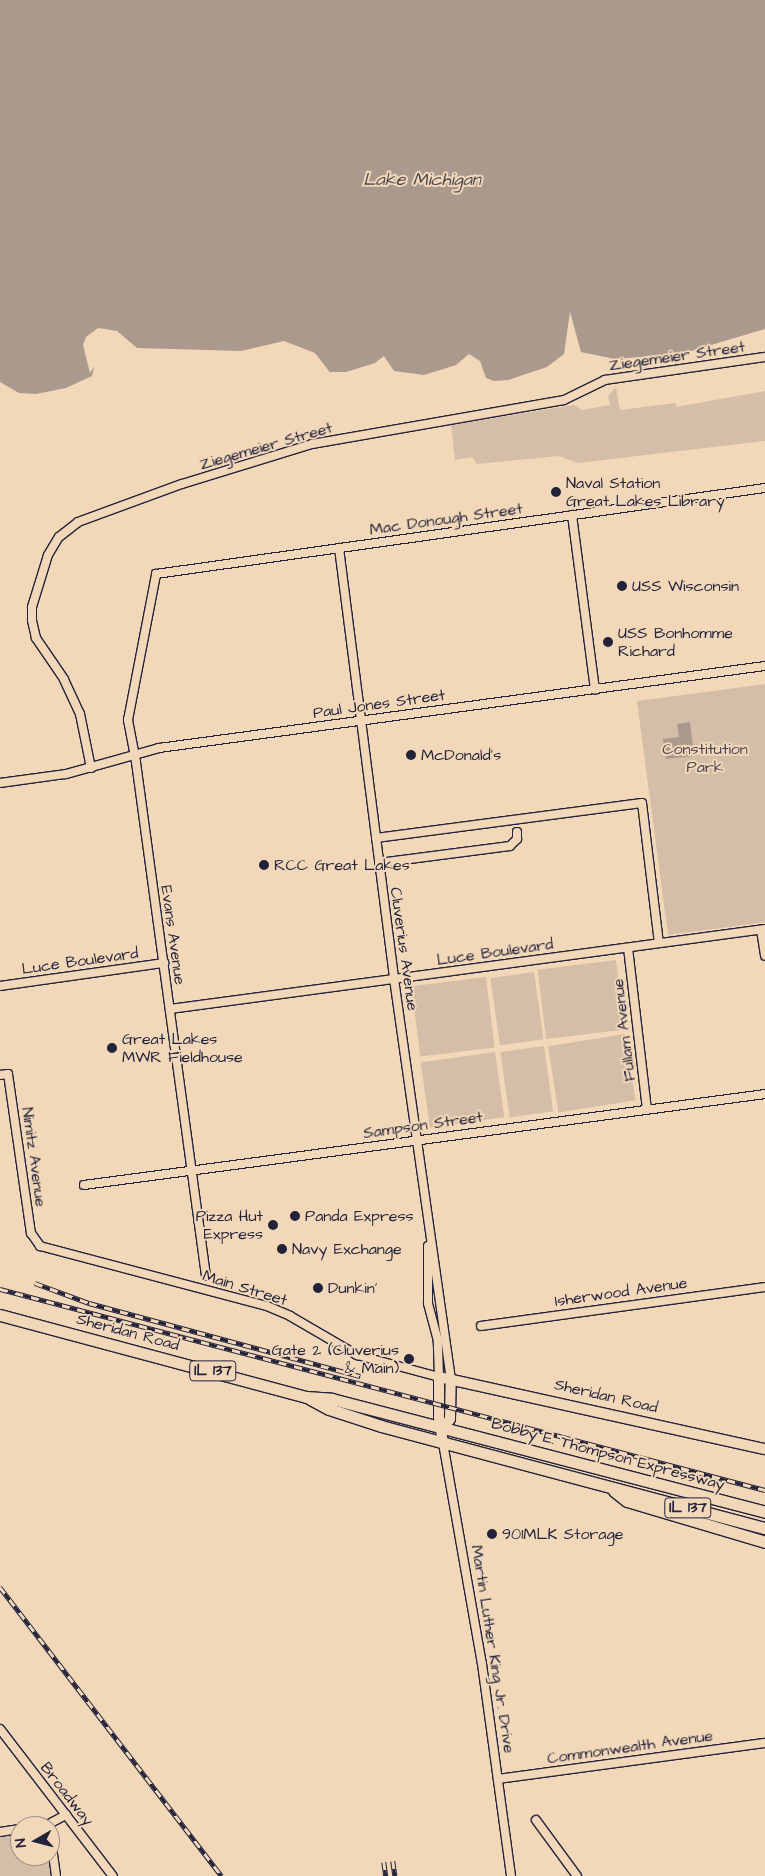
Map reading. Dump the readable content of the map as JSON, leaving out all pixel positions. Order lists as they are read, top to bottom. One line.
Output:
{"streets":{"highway":["Sheridan Road","IL 137","Bobby E. Thompson Expressway"],"main road":["Martin Luther King Jr. Drive"],"street":["Ziegemeier Street","Mac Donough Street","Paul Jones Street","Evans Avenue","Cluverius Avenue","Luce Boulevard","Fullam Avenue","Sampson Street","Nimitz Avenue","Main Street","Isherwood Avenue","Commonwealth Avenue","Broadway"]},"crossings":[["Ziegemeier Street","Paul Jones Street"],["Mac Donough Street","Evans Avenue"],["Mac Donough Street","Cluverius Avenue"],["Paul Jones Street","Evans Avenue"],["Paul Jones Street","Cluverius Avenue"],["Evans Avenue","Luce Boulevard"],["Evans Avenue","Sampson Street"],["Cluverius Avenue","Luce Boulevard"],["Cluverius Avenue","Sampson Street"],["Cluverius Avenue","Main Street"],["Cluverius Avenue","Sheridan Road"],["Cluverius Avenue","Martin Luther King Jr. Drive"],["Luce Boulevard","Fullam Avenue"],["Fullam Avenue","Sampson Street"],["Nimitz Avenue","Main Street"],["Main Street","Sheridan Road"],["Main Street","Martin Luther King Jr. Drive"],["Sheridan Road","Bobby E. Thompson Expressway"],["Sheridan Road","Martin Luther King Jr. Drive"],["Bobby E. Thompson Expressway","Martin Luther King Jr. Drive"],["Martin Luther King Jr. Drive","Commonwealth Avenue"]],"water":["Lake Michigan"],"parks":["Constitution Park"],"places":["Naval Station Great Lakes Library","USS Wisconsin","USS Bonhomme Richard","McDonald's","RCC Great Lakes","Great Lakes MWR Fieldhouse","Panda Express","Pizza Hut Express","Navy Exchange","Dunkin'","Gate 2 (Cluverius & Main)","901MLK Storage"],"north":"left"}
